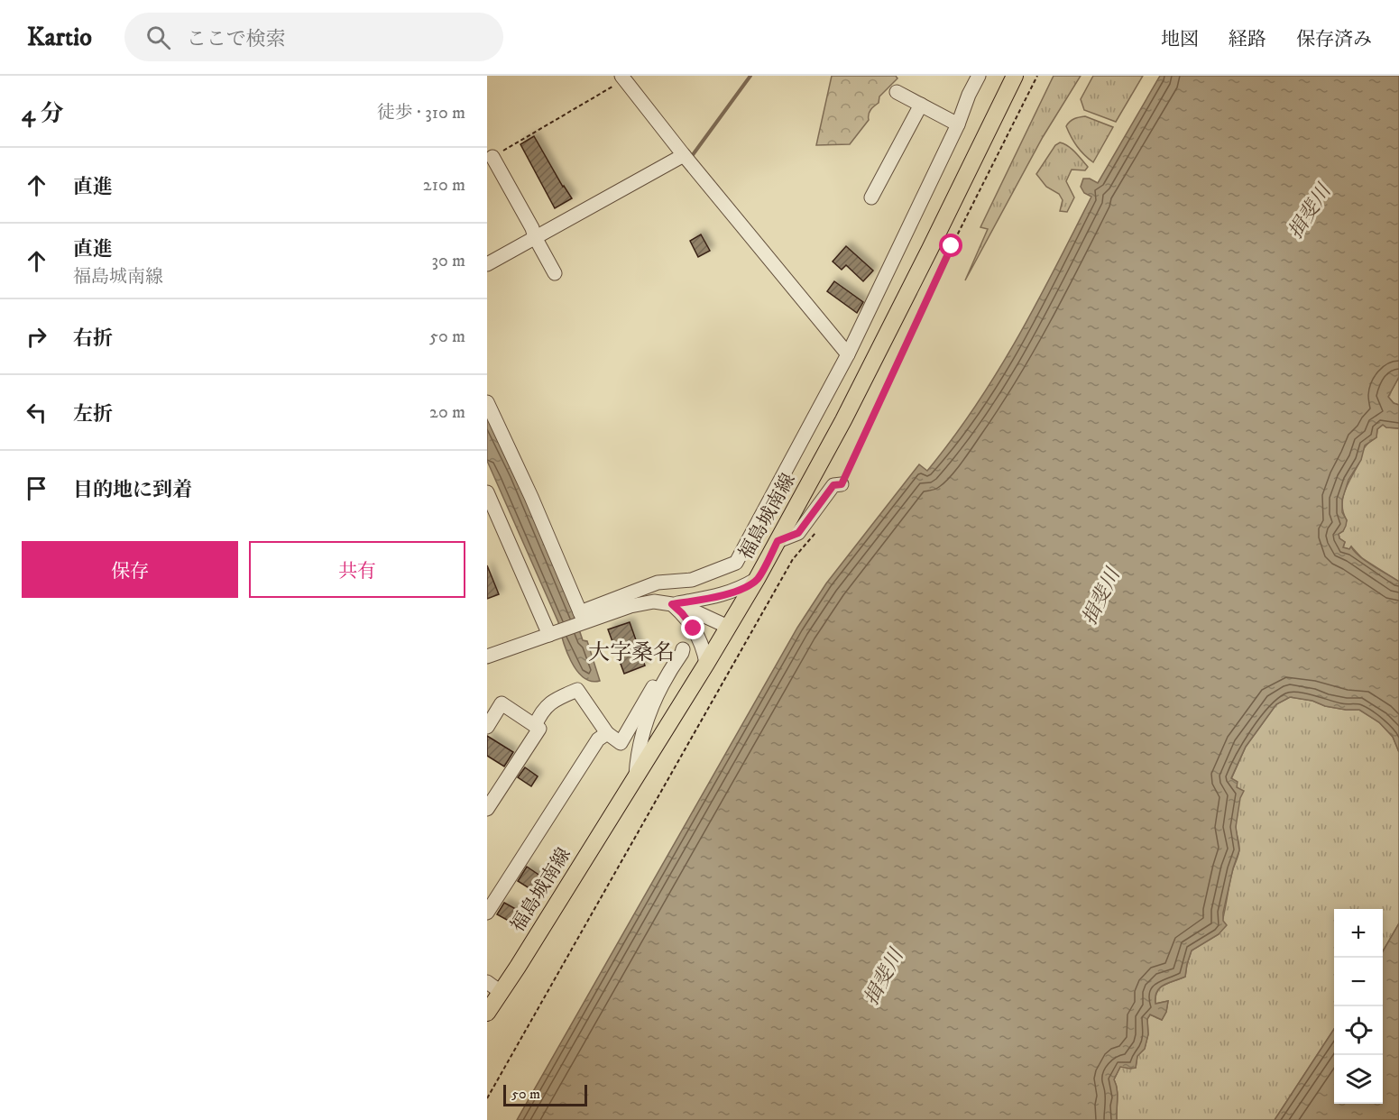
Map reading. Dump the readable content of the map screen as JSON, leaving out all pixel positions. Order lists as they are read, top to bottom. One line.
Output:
{"streets":{"main road":["福島城南線"]},"districts":["大字桑名"],"water":["揖斐川"],"scale_bar":"50 m","page":{"header":"Kartio","search":"ここで検索","nav":["地図","経路","保存済み"],"heading":["4 分","徒歩 · 310 m"],"list":[["直進","210 m"],["直進","福島城南線","30 m"],["右折","50 m"],["左折","20 m"],"目的地に到着"],"buttons":["保存","共有"],"map_buttons":["+","−"],"scale":"50 m"}}
